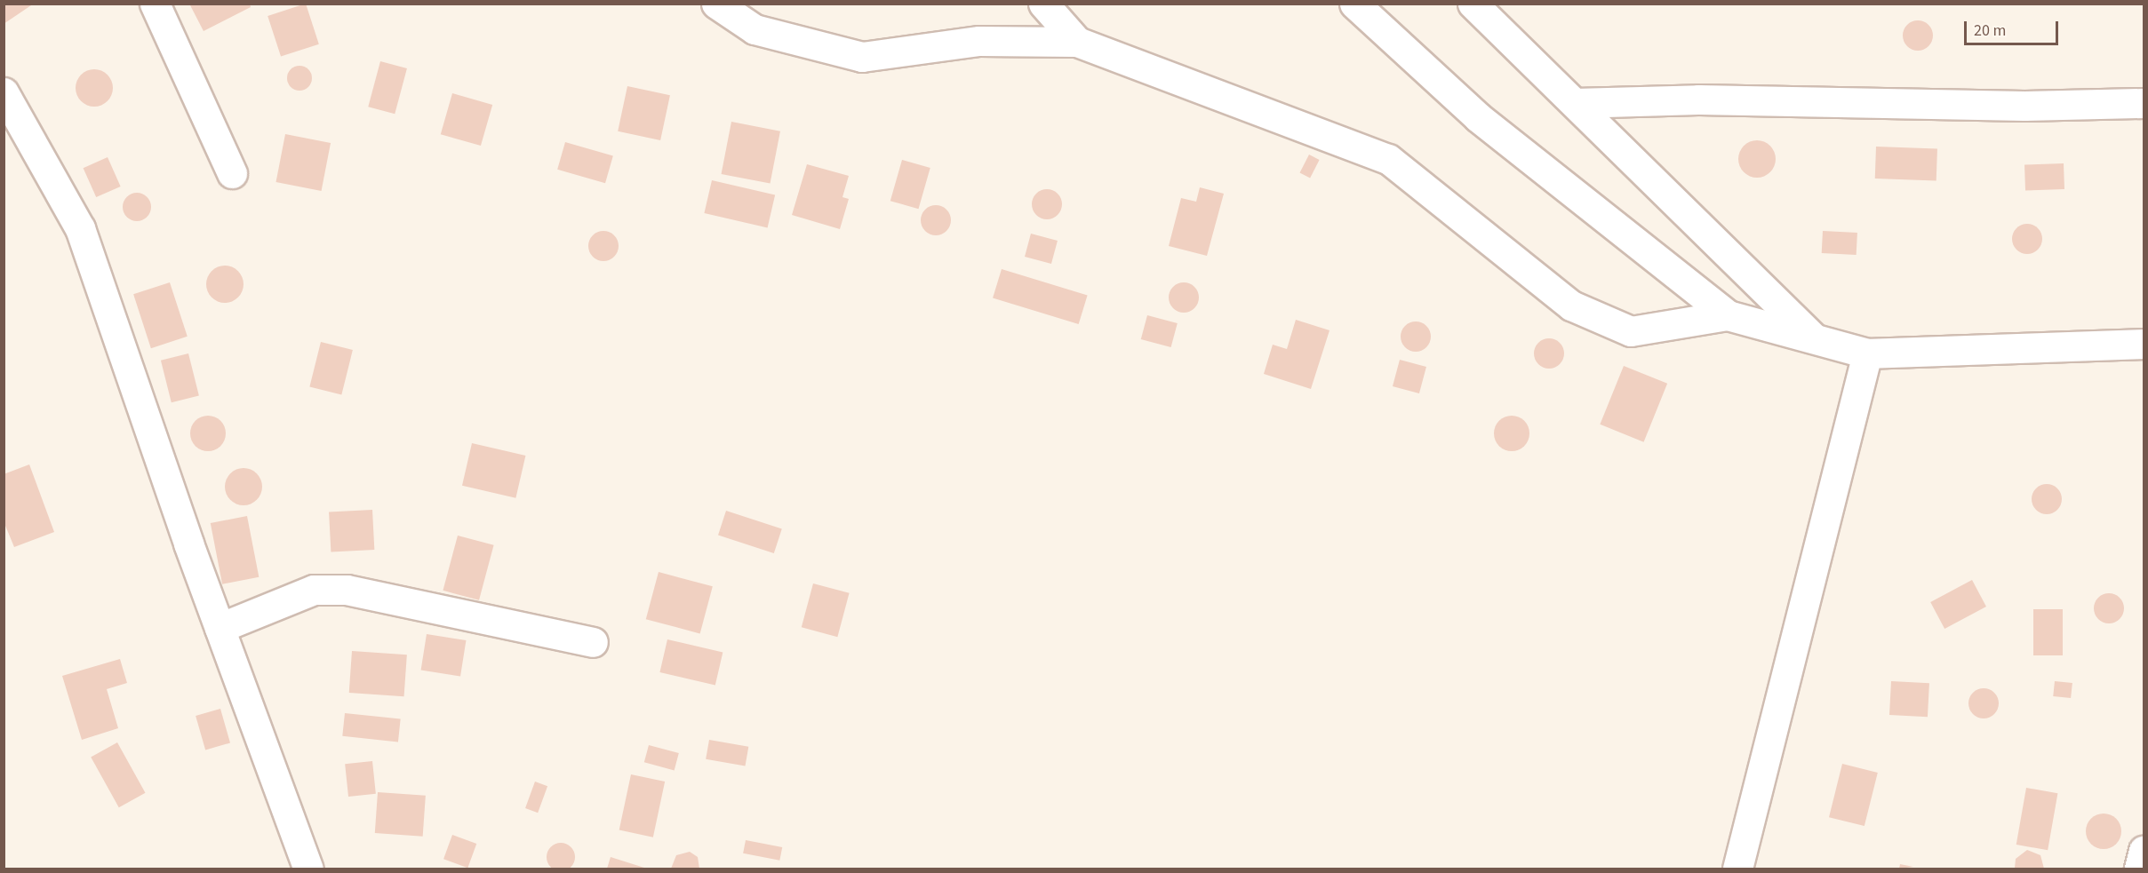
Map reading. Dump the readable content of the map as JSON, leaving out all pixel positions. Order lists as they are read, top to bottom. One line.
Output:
{"scale_bar":"20 m"}
